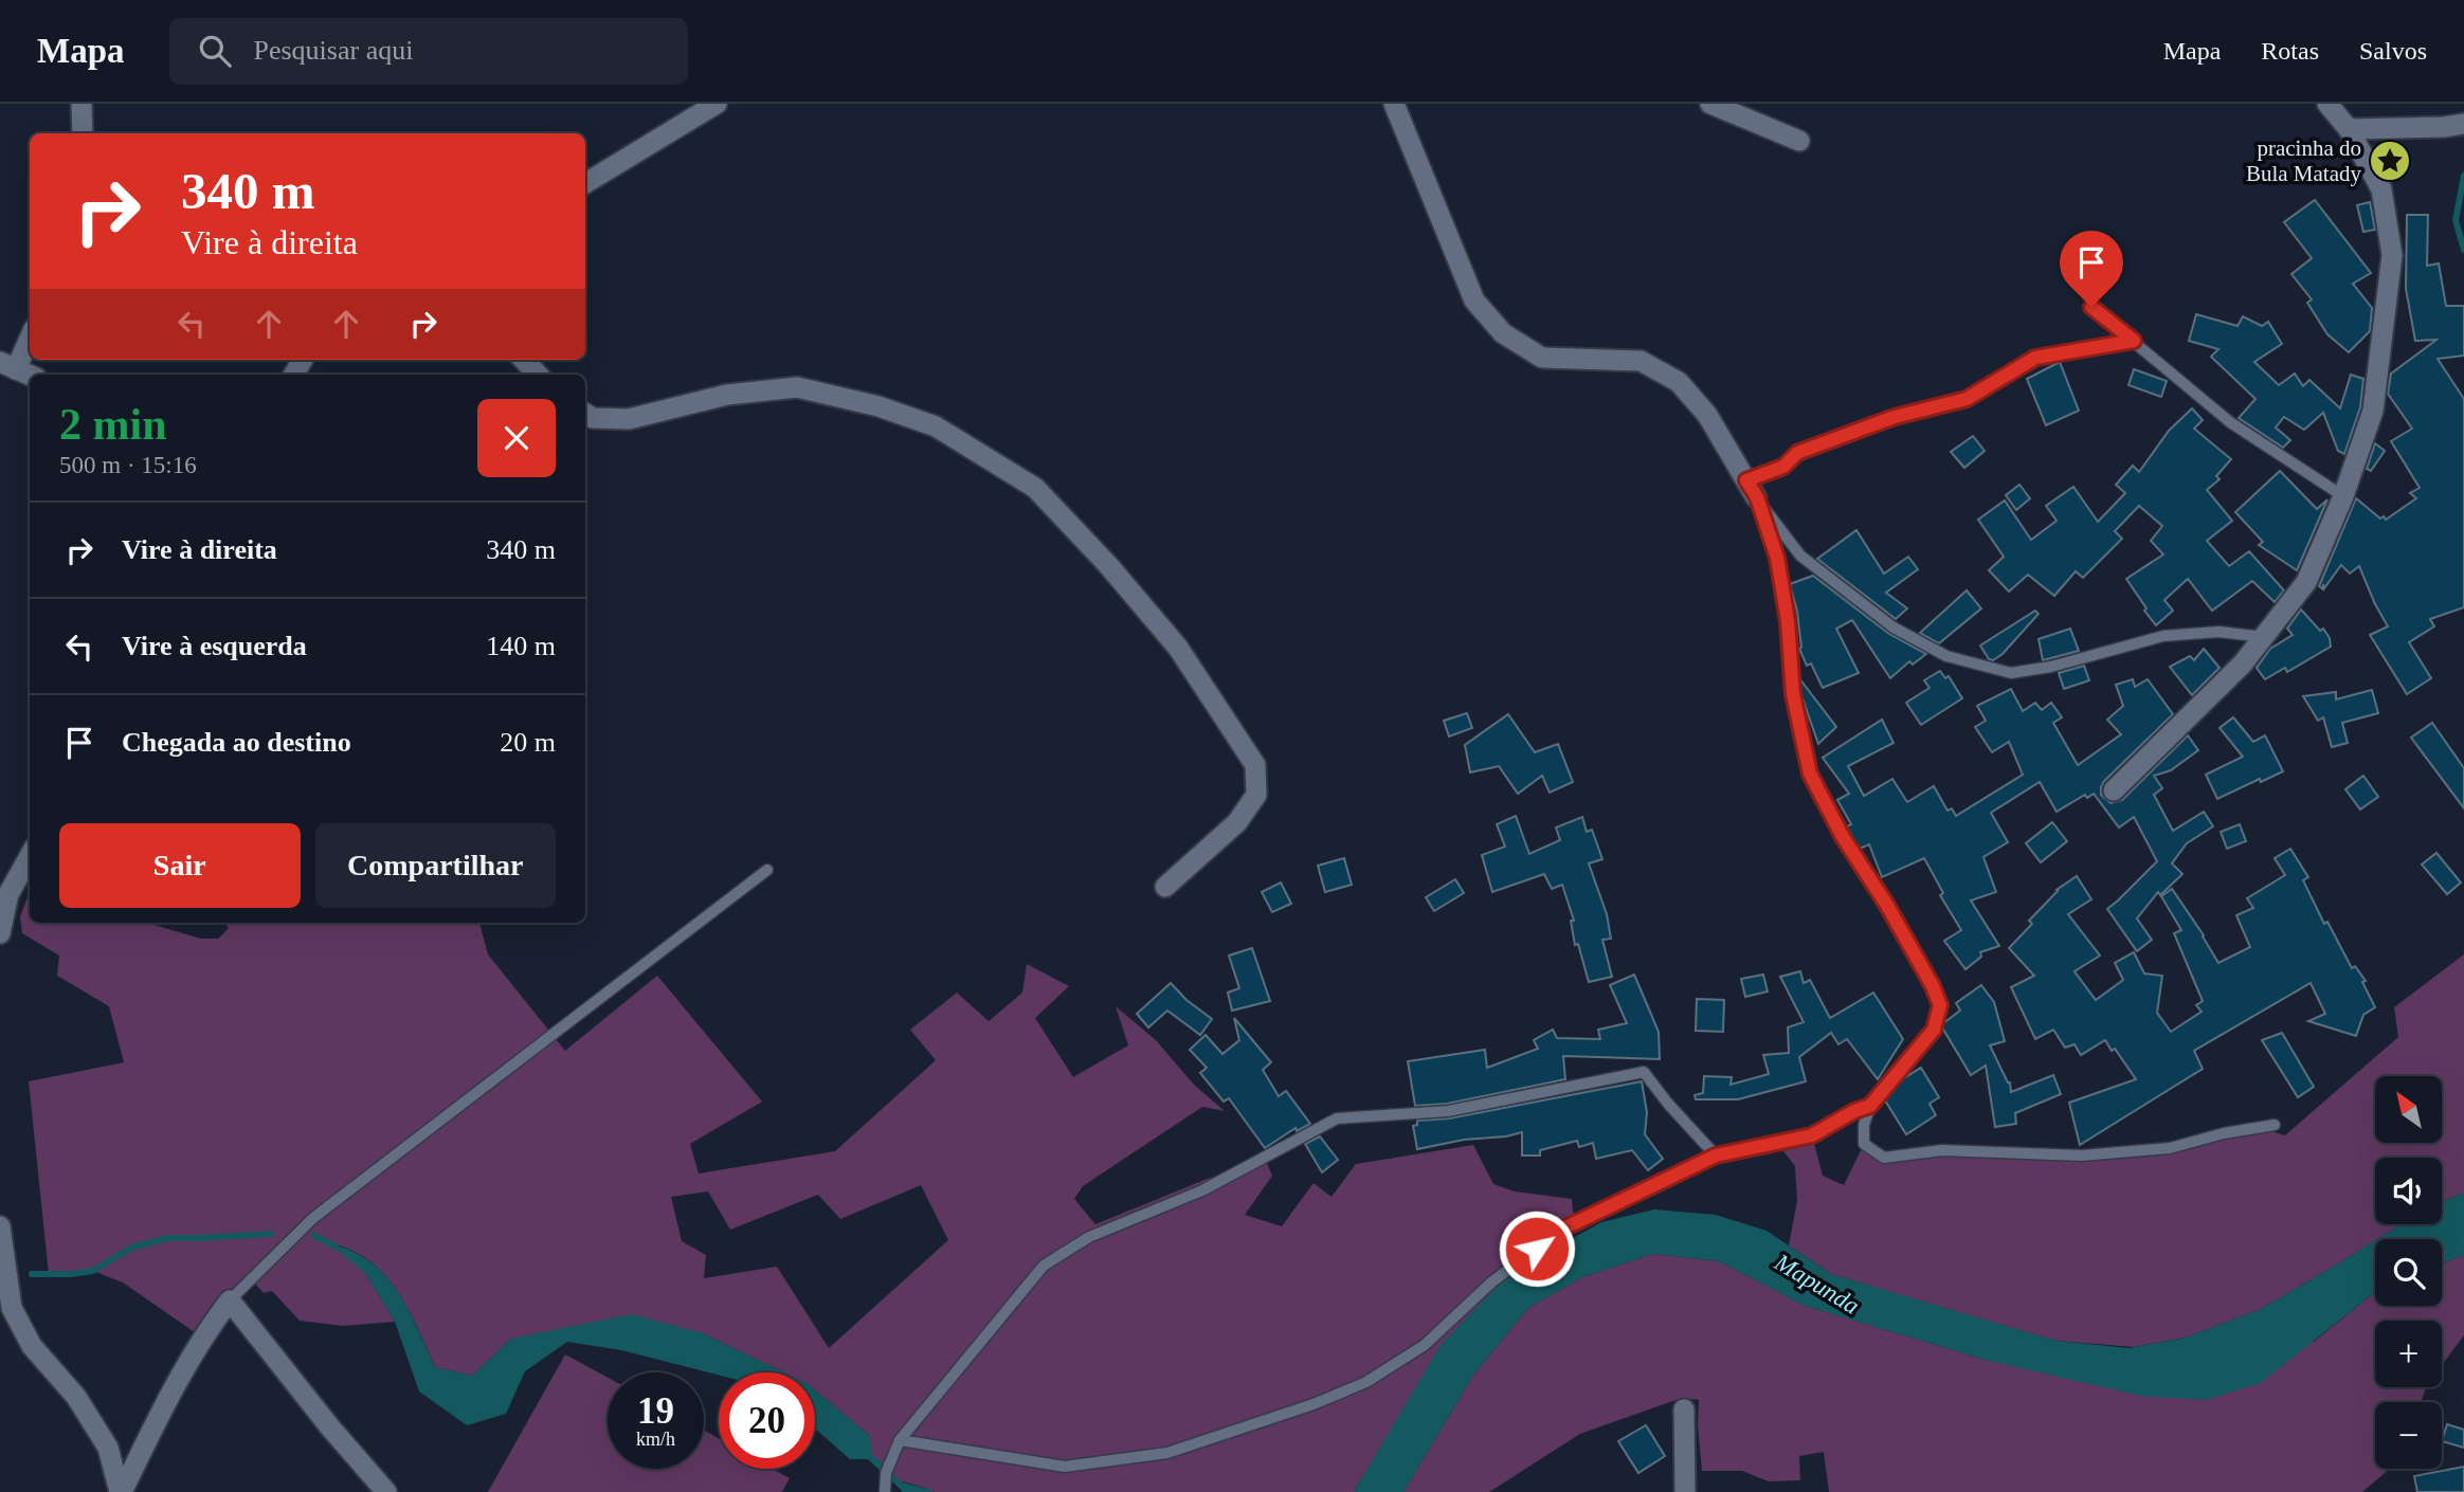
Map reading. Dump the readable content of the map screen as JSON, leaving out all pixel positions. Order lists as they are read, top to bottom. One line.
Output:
{"water":["Mapunda"],"places":{"place":["pracinha do Bula Matady"]},"north":"top left","page":{"header":"Mapa","search":"Pesquisar aqui","nav":["Mapa","Rotas","Salvos"],"turn":["340 m","Vire à direita"],"heading":["2 min","500 m · 15:16"],"list":[{"name":"Vire à direita","value":"340 m"},{"name":"Vire à esquerda","value":"140 m"},{"name":"Chegada ao destino","value":"20 m"}],"buttons":["Sair","Compartilhar"],"map_buttons":["+","−"],"speed":"19 km/h","limit":"20"}}
